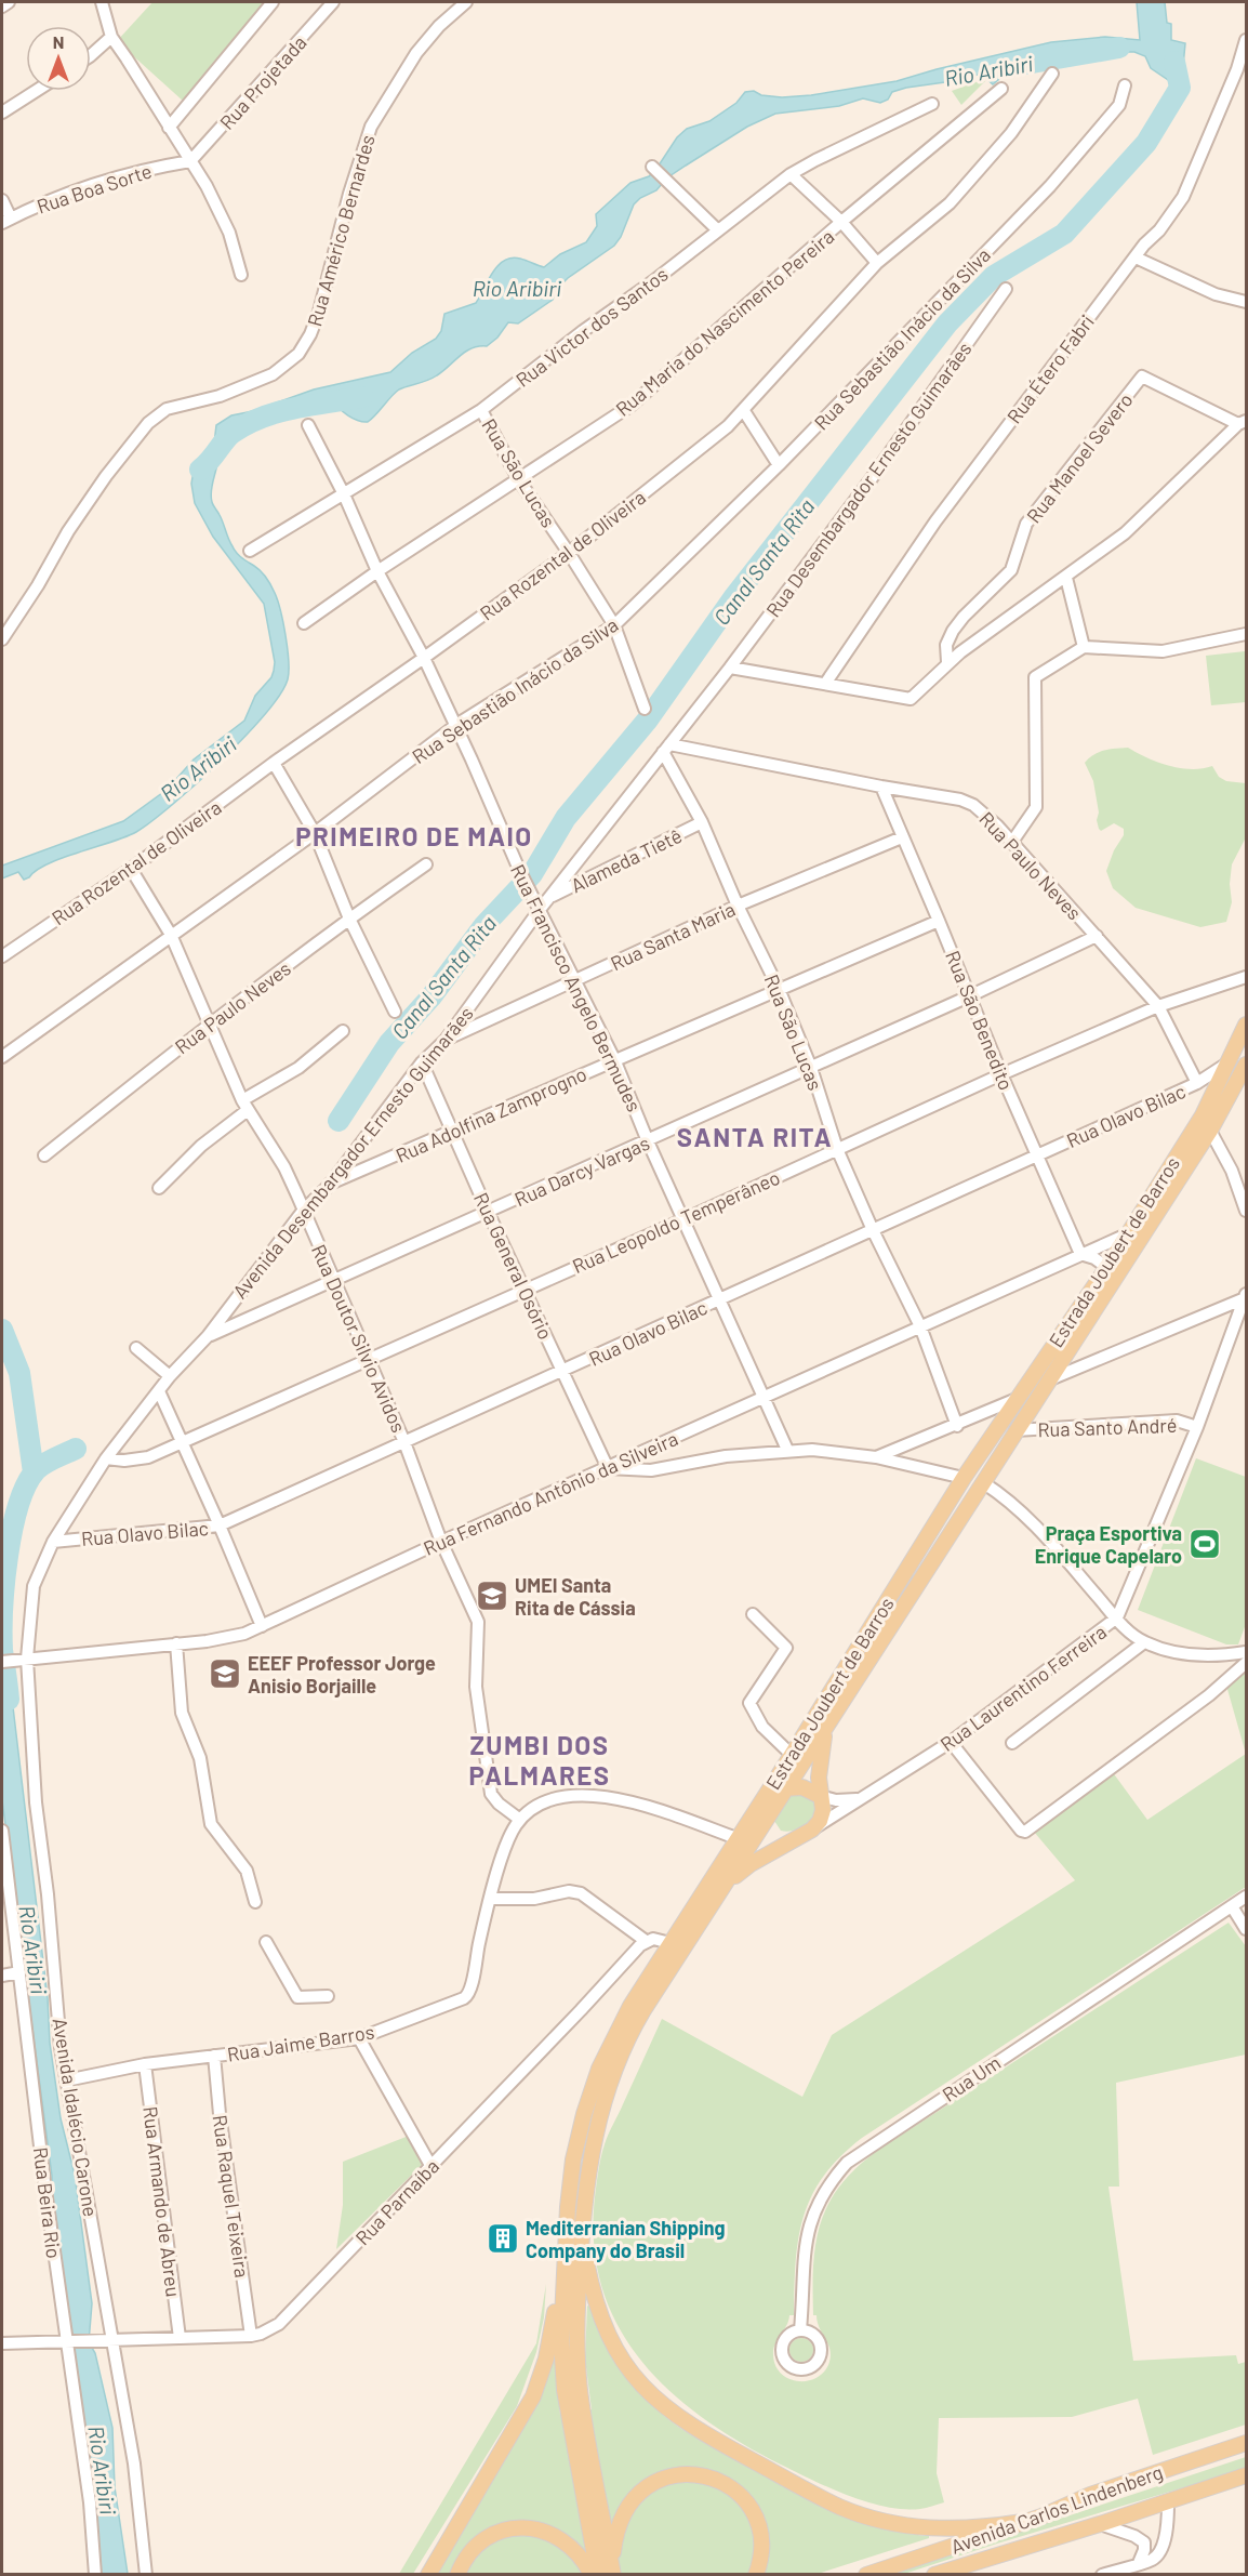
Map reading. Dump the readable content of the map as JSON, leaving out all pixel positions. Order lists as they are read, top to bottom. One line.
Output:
{"streets":{"main road":["Estrada Joubert de Barros","Avenida Carlos Lindenberg"],"street":["Rua Projetada","Rua Boa Sorte","Rua Américo Bernardes","Rua Maria do Nascimento Pereira","Rua Victor dos Santos","Rua Sebastião Inácio da Silva","Rua Étero Fabri","Rua Manoel Severo","Rua São Lucas","Rua Desembargador Ernesto Guimarães","Rua Rozental de Oliveira","Alameda Tietê","Rua Paulo Neves","Rua Santa Maria","Rua Francisco Angelo Bermudes","Rua São Benedito","Rua Adolfina Zamprogno","Rua Olavo Bilac","Avenida Desembargador Ernesto Guimarães","Rua Darcy Vargas","Rua Leopoldo Temperâneo","Rua General Osório","Rua Doutor Silvio Avidos","Rua Santo André","Rua Fernando Antônio da Silveira","Rua Laurentino Ferreira","Rua Jaime Barros","Rua Um","Avenida Idalécio Carone","Rua Raquel Teixeira","Rua Armando de Abreu","Rua Parnaíba","Rua Beira Rio"]},"crossings":[["Rua Projetada","Rua Boa Sorte"],["Rua Maria do Nascimento Pereira","Rua São Lucas"],["Rua Maria do Nascimento Pereira","Rua Francisco Angelo Bermudes"],["Rua Victor dos Santos","Rua São Lucas"],["Rua Victor dos Santos","Rua Francisco Angelo Bermudes"],["Rua Sebastião Inácio da Silva","Rua São Lucas"],["Rua Sebastião Inácio da Silva","Rua Francisco Angelo Bermudes"],["Rua Sebastião Inácio da Silva","Rua Doutor Silvio Avidos"],["Rua São Lucas","Rua Rozental de Oliveira"],["Rua São Lucas","Alameda Tietê"],["Rua São Lucas","Rua Paulo Neves"],["Rua São Lucas","Rua Santa Maria"],["Rua São Lucas","Rua Adolfina Zamprogno"],["Rua São Lucas","Rua Olavo Bilac"],["Rua São Lucas","Avenida Desembargador Ernesto Guimarães"],["Rua São Lucas","Rua Darcy Vargas"],["Rua São Lucas","Rua Leopoldo Temperâneo"],["Rua São Lucas","Rua Fernando Antônio da Silveira"],["Rua Desembargador Ernesto Guimarães","Avenida Desembargador Ernesto Guimarães"],["Rua Rozental de Oliveira","Rua Francisco Angelo Bermudes"],["Rua Rozental de Oliveira","Rua Doutor Silvio Avidos"],["Alameda Tietê","Avenida Desembargador Ernesto Guimarães"],["Rua Paulo Neves","Rua São Benedito"],["Rua Paulo Neves","Rua Olavo Bilac"],["Rua Paulo Neves","Avenida Desembargador Ernesto Guimarães"],["Rua Paulo Neves","Rua Darcy Vargas"],["Rua Paulo Neves","Rua Leopoldo Temperâneo"],["Rua Paulo Neves","Rua Doutor Silvio Avidos"],["Rua Santa Maria","Rua Francisco Angelo Bermudes"],["Rua Santa Maria","Rua São Benedito"],["Rua Santa Maria","Avenida Desembargador Ernesto Guimarães"],["Rua Francisco Angelo Bermudes","Rua Adolfina Zamprogno"],["Rua Francisco Angelo Bermudes","Rua Olavo Bilac"],["Rua Francisco Angelo Bermudes","Avenida Desembargador Ernesto Guimarães"],["Rua Francisco Angelo Bermudes","Rua Darcy Vargas"],["Rua Francisco Angelo Bermudes","Rua Leopoldo Temperâneo"],["Rua Francisco Angelo Bermudes","Rua Fernando Antônio da Silveira"],["Rua São Benedito","Rua Adolfina Zamprogno"],["Rua São Benedito","Rua Olavo Bilac"],["Rua São Benedito","Rua Darcy Vargas"],["Rua São Benedito","Rua Leopoldo Temperâneo"],["Rua São Benedito","Rua Fernando Antônio da Silveira"],["Rua Adolfina Zamprogno","Avenida Desembargador Ernesto Guimarães"],["Rua Adolfina Zamprogno","Rua General Osório"],["Rua Olavo Bilac","Avenida Desembargador Ernesto Guimarães"],["Rua Olavo Bilac","Estrada Joubert de Barros"],["Rua Olavo Bilac","Rua General Osório"],["Rua Olavo Bilac","Rua Doutor Silvio Avidos"],["Avenida Desembargador Ernesto Guimarães","Rua Darcy Vargas"],["Avenida Desembargador Ernesto Guimarães","Rua Leopoldo Temperâneo"],["Avenida Desembargador Ernesto Guimarães","Rua General Osório"],["Avenida Desembargador Ernesto Guimarães","Rua Doutor Silvio Avidos"],["Avenida Desembargador Ernesto Guimarães","Rua Fernando Antônio da Silveira"],["Avenida Desembargador Ernesto Guimarães","Avenida Idalécio Carone"],["Rua Darcy Vargas","Rua General Osório"],["Rua Darcy Vargas","Rua Doutor Silvio Avidos"],["Rua Leopoldo Temperâneo","Rua General Osório"],["Rua Leopoldo Temperâneo","Rua Doutor Silvio Avidos"],["Estrada Joubert de Barros","Rua Santo André"],["Estrada Joubert de Barros","Rua Fernando Antônio da Silveira"],["Rua General Osório","Rua Fernando Antônio da Silveira"],["Rua Doutor Silvio Avidos","Rua Fernando Antônio da Silveira"],["Rua Doutor Silvio Avidos","Rua Jaime Barros"],["Rua Santo André","Rua Laurentino Ferreira"],["Rua Fernando Antônio da Silveira","Avenida Idalécio Carone"],["Rua Jaime Barros","Avenida Idalécio Carone"],["Rua Jaime Barros","Rua Raquel Teixeira"],["Rua Jaime Barros","Rua Armando de Abreu"],["Avenida Idalécio Carone","Rua Parnaíba"],["Rua Raquel Teixeira","Rua Parnaíba"],["Rua Armando de Abreu","Rua Parnaíba"],["Rua Parnaíba","Rua Beira Rio"]],"districts":["PRIMEIRO DE MAIO","SANTA RITA","ZUMBI DOS PALMARES"],"water":["Rio Aribiri","Canal Santa Rita"],"places":{"sports":["Praça Esportiva Enrique Capelaro"],"school or university":["UMEI Santa Rita de Cássia","EEEF Professor Jorge Anisio Borjaille"],"building":["Mediterranian Shipping Company do Brasil"]},"north":"top"}
